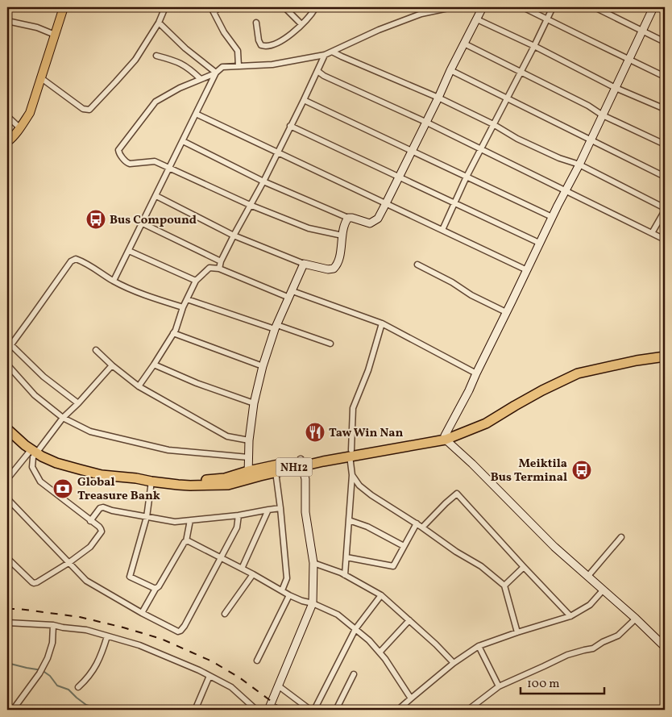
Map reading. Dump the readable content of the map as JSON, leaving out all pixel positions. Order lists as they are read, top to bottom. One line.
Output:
{"streets":{"highway":["NH12"]},"places":{"bus stop":["Bus Compound","Meiktila Bus Terminal"],"restaurant":["Taw Win Nan"],"bank":["Global Treasure Bank"]},"scale_bar":"100 m"}
